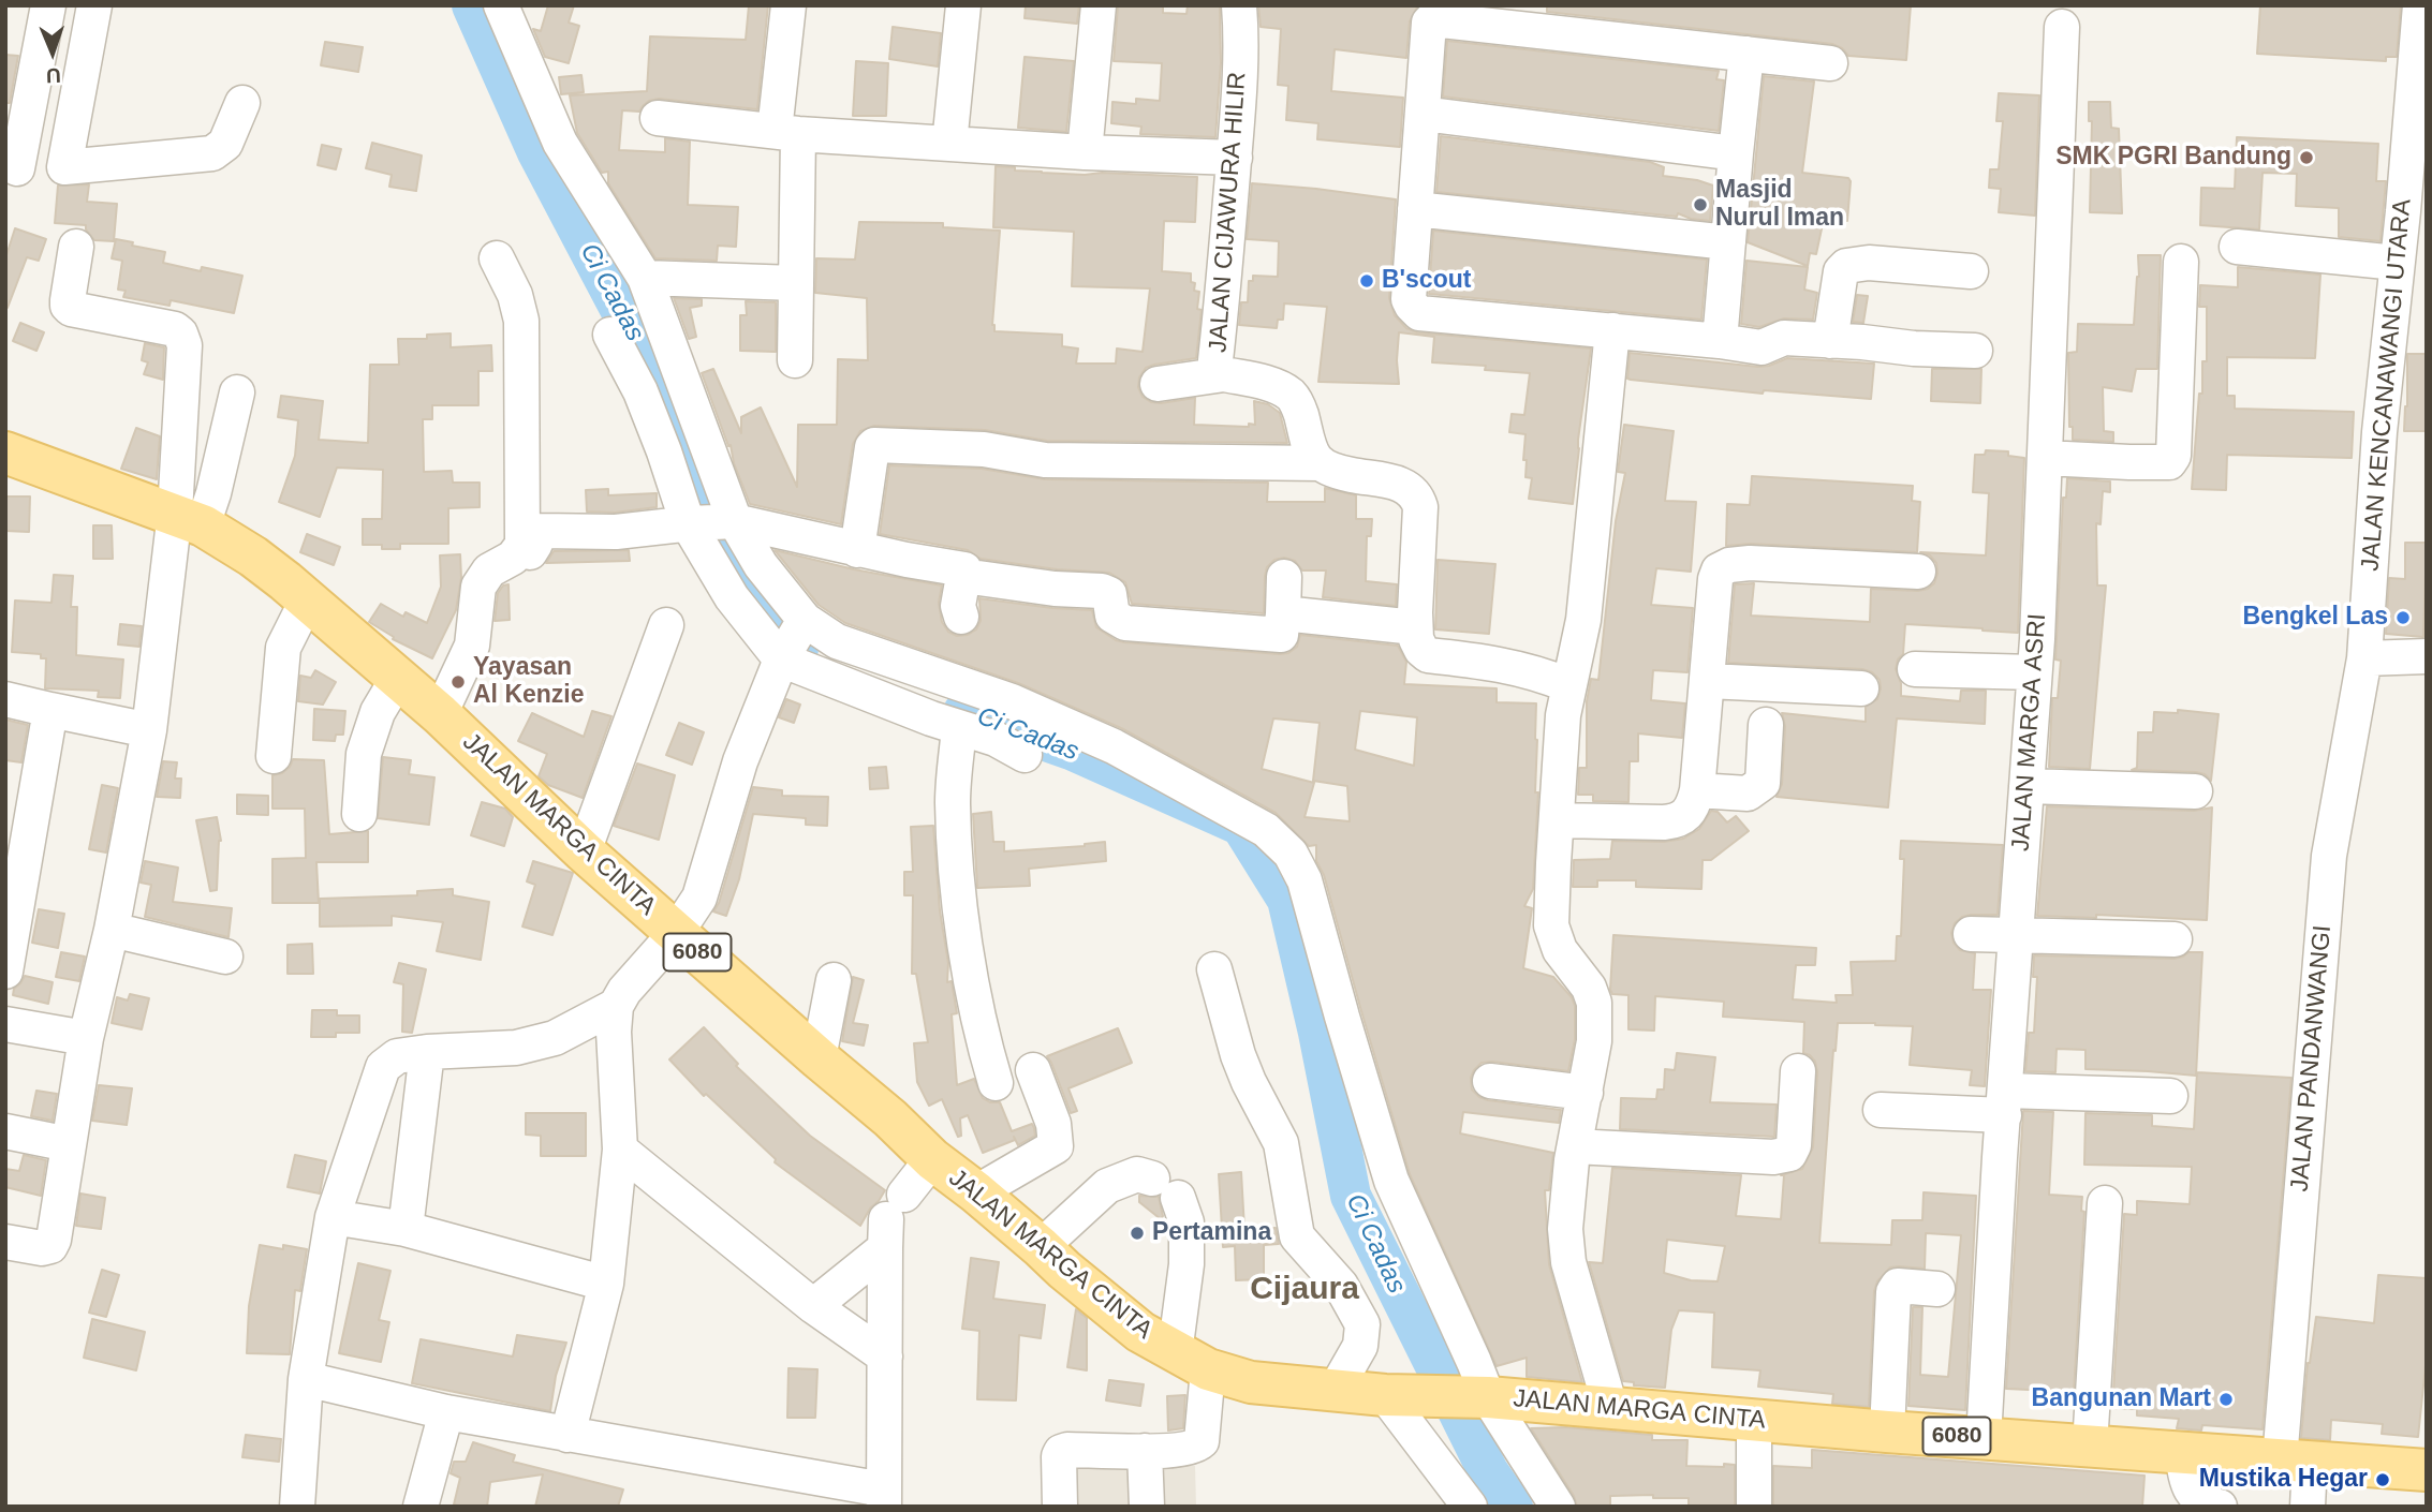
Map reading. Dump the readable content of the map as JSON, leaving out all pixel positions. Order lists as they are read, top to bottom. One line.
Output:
{"streets":{"main road":["JALAN MARGA CINTA","6080"],"street":["JALAN CIJAWURA HILIR","JALAN KENCANAWANGI UTARA","JALAN MARGA ASRI","JALAN PANDANWANGI"]},"crossings":[["JALAN KENCANAWANGI UTARA","JALAN PANDANWANGI"],["JALAN MARGA ASRI","JALAN MARGA CINTA"],["JALAN MARGA CINTA","JALAN PANDANWANGI"]],"districts":["Cijaura"],"water":["Ci Cadas"],"places":["SMK PGRI Bandung","Masjid Nurul Iman","B'scout","Bengkel Las","Yayasan Al Kenzie","Pertamina","Bangunan Mart","Mustika Hegar"],"north":"bottom"}
